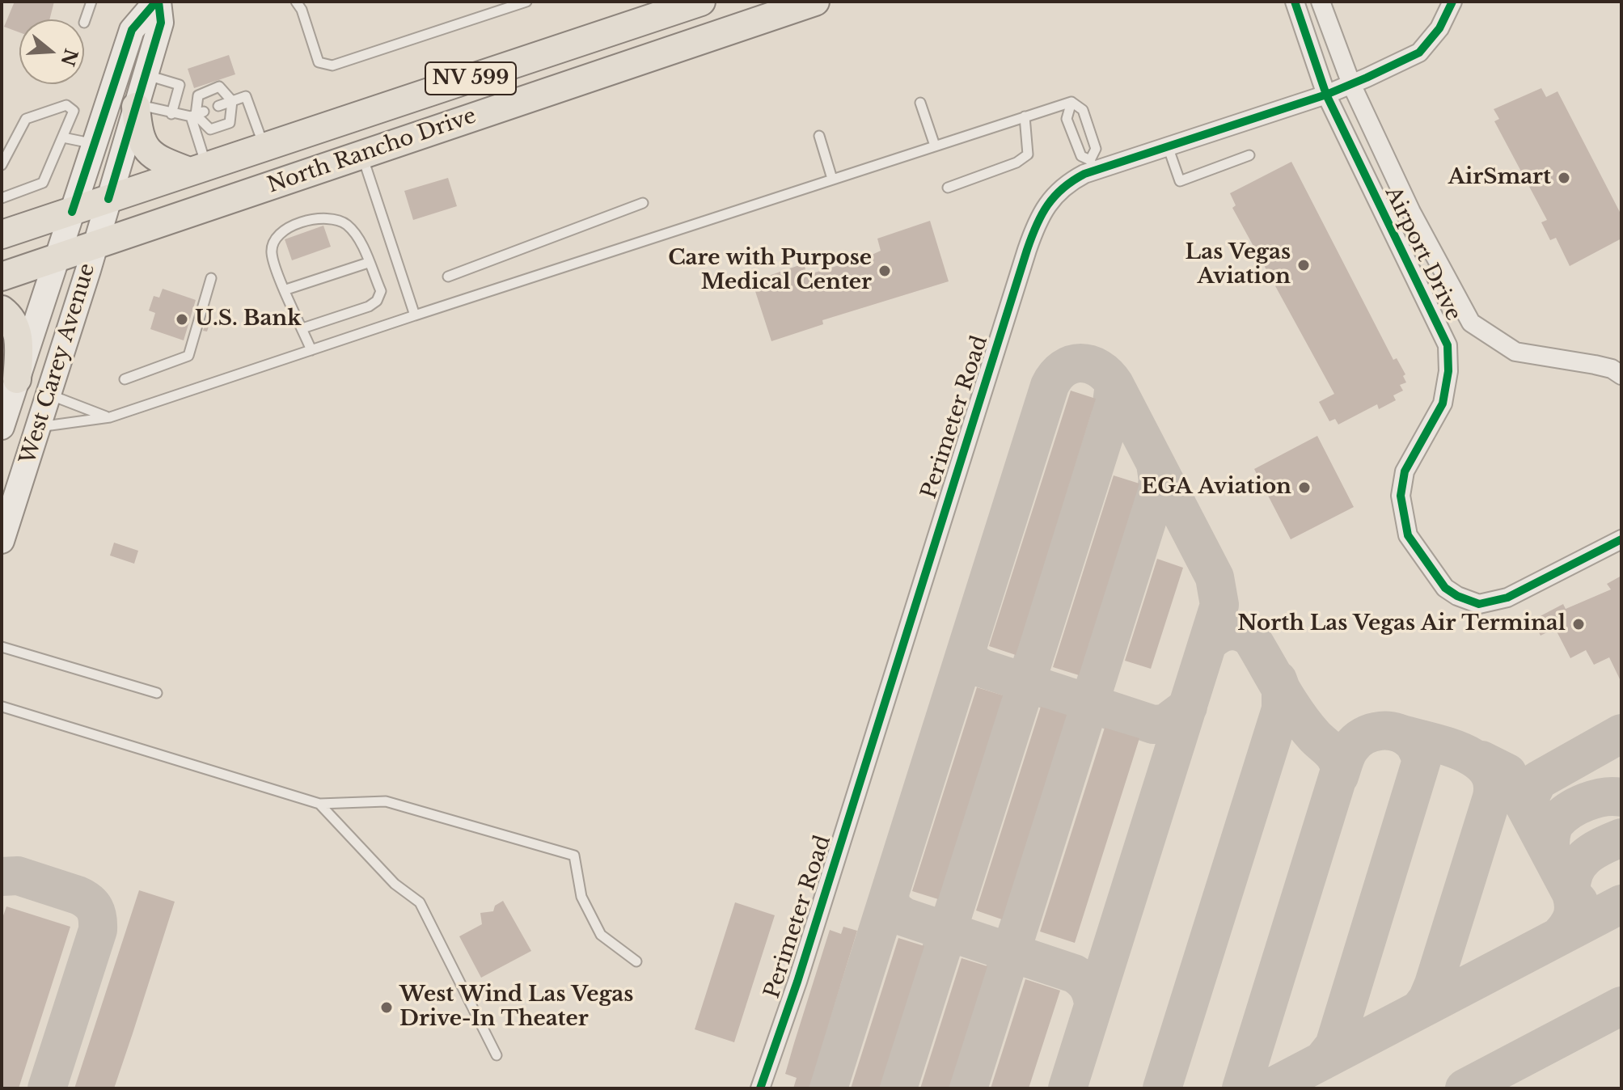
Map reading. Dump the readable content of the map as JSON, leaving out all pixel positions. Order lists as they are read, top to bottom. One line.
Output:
{"streets":{"main road":["NV 599","North Rancho Drive","West Carey Avenue"],"street":["Airport Drive","Perimeter Road"]},"crossings":[["North Rancho Drive","West Carey Avenue"],["Airport Drive","Perimeter Road"]],"places":["AirSmart","Las Vegas Aviation","Care with Purpose Medical Center","U.S. Bank","EGA Aviation","North Las Vegas Air Terminal","West Wind Las Vegas Drive-In Theater"],"north":"right"}
